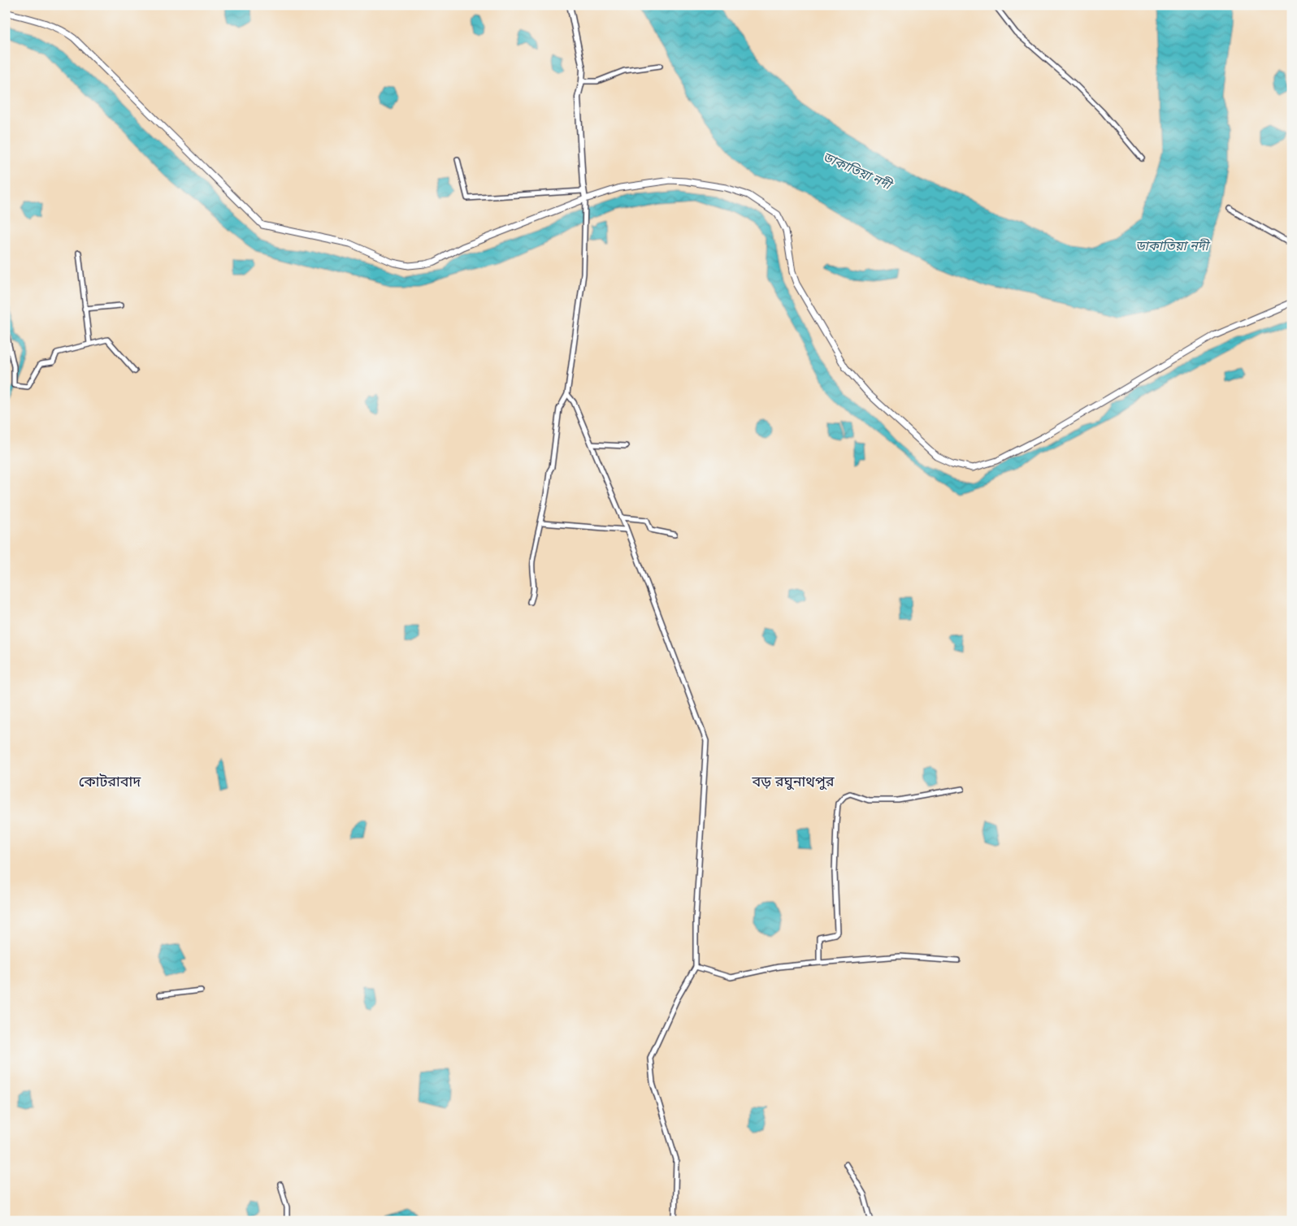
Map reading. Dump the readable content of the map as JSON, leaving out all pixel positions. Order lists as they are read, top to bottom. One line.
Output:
{"districts":["কোটরাবাদ","বড় রঘুনাথপুর"],"water":["ডাকাতিয়া নদী"]}
